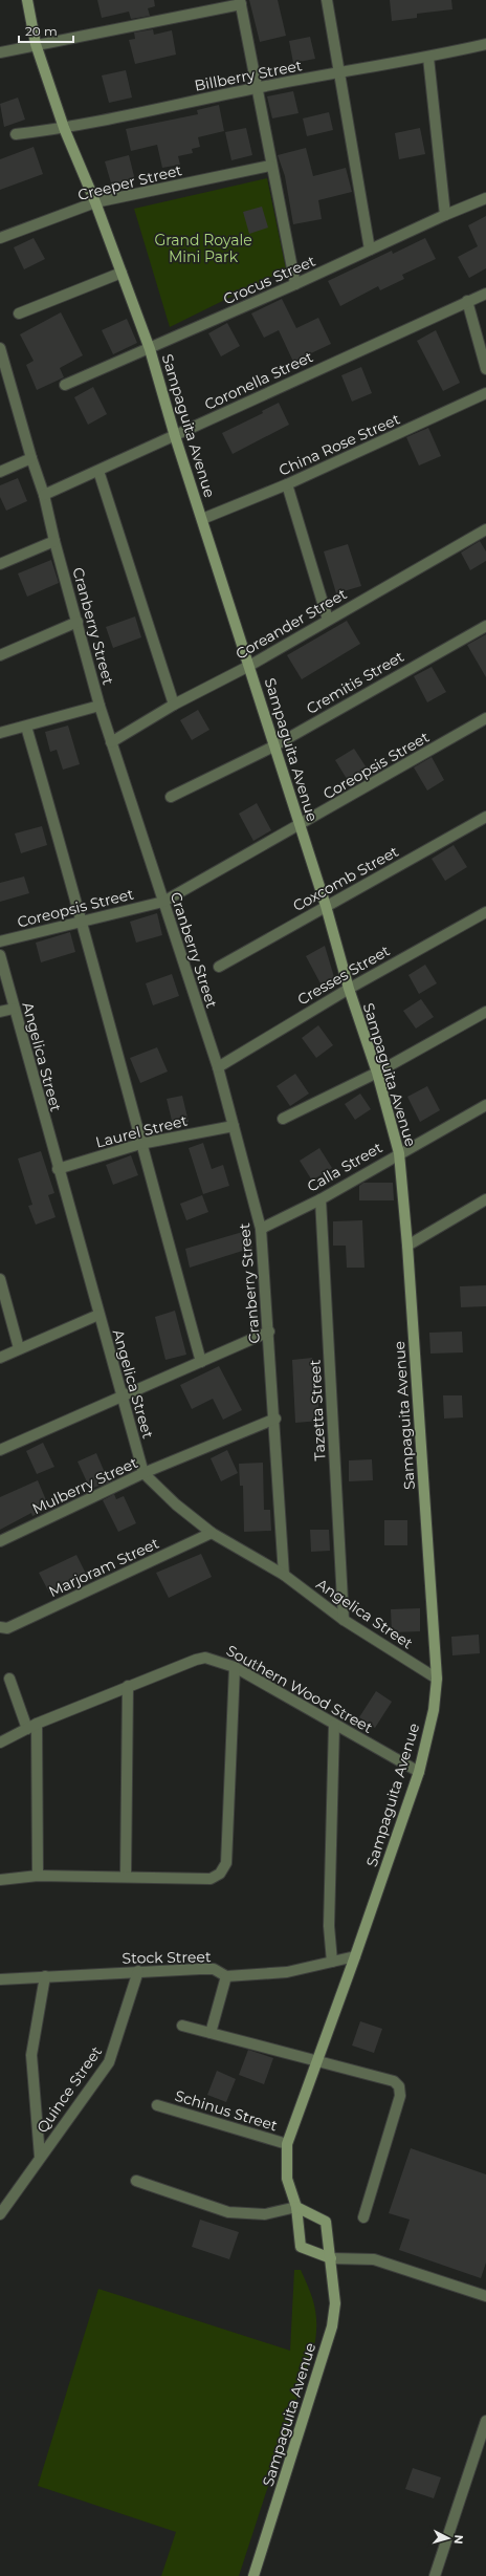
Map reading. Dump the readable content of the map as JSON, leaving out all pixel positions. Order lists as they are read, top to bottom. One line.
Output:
{"streets":{"main road":["Sampaguita Avenue"],"street":["Billberry Street","Creeper Street","Crocus Street","Coronella Street","China Rose Street","Coreander Street","Cranberry Street","Cremitis Street","Coreopsis Street","Coxcomb Street","Cresses Street","Angelica Street","Laurel Street","Calla Street","Tazetta Street","Mulberry Street","Marjoram Street","Southern Wood Street","Stock Street","Quince Street","Schinus Street"]},"crossings":[["Billberry Street","Sampaguita Avenue"],["Creeper Street","Sampaguita Avenue"],["Crocus Street","Sampaguita Avenue"],["Coronella Street","Sampaguita Avenue"],["Coronella Street","Cranberry Street"],["Sampaguita Avenue","China Rose Street"],["Sampaguita Avenue","Coreander Street"],["Sampaguita Avenue","Cremitis Street"],["Sampaguita Avenue","Coreopsis Street"],["Sampaguita Avenue","Coxcomb Street"],["Sampaguita Avenue","Cresses Street"],["Sampaguita Avenue","Angelica Street"],["Sampaguita Avenue","Calla Street"],["Sampaguita Avenue","Southern Wood Street"],["Sampaguita Avenue","Stock Street"],["Sampaguita Avenue","Schinus Street"],["Coreander Street","Cranberry Street"],["Cranberry Street","Coreopsis Street"],["Cranberry Street","Cresses Street"],["Cranberry Street","Angelica Street"],["Cranberry Street","Laurel Street"],["Cranberry Street","Calla Street"],["Cranberry Street","Mulberry Street"],["Angelica Street","Laurel Street"],["Angelica Street","Tazetta Street"],["Angelica Street","Mulberry Street"],["Angelica Street","Marjoram Street"],["Calla Street","Tazetta Street"],["Stock Street","Quince Street"]],"parks":["Grand Royale Mini Park"],"scale_bar":"20 m","north":"right"}
